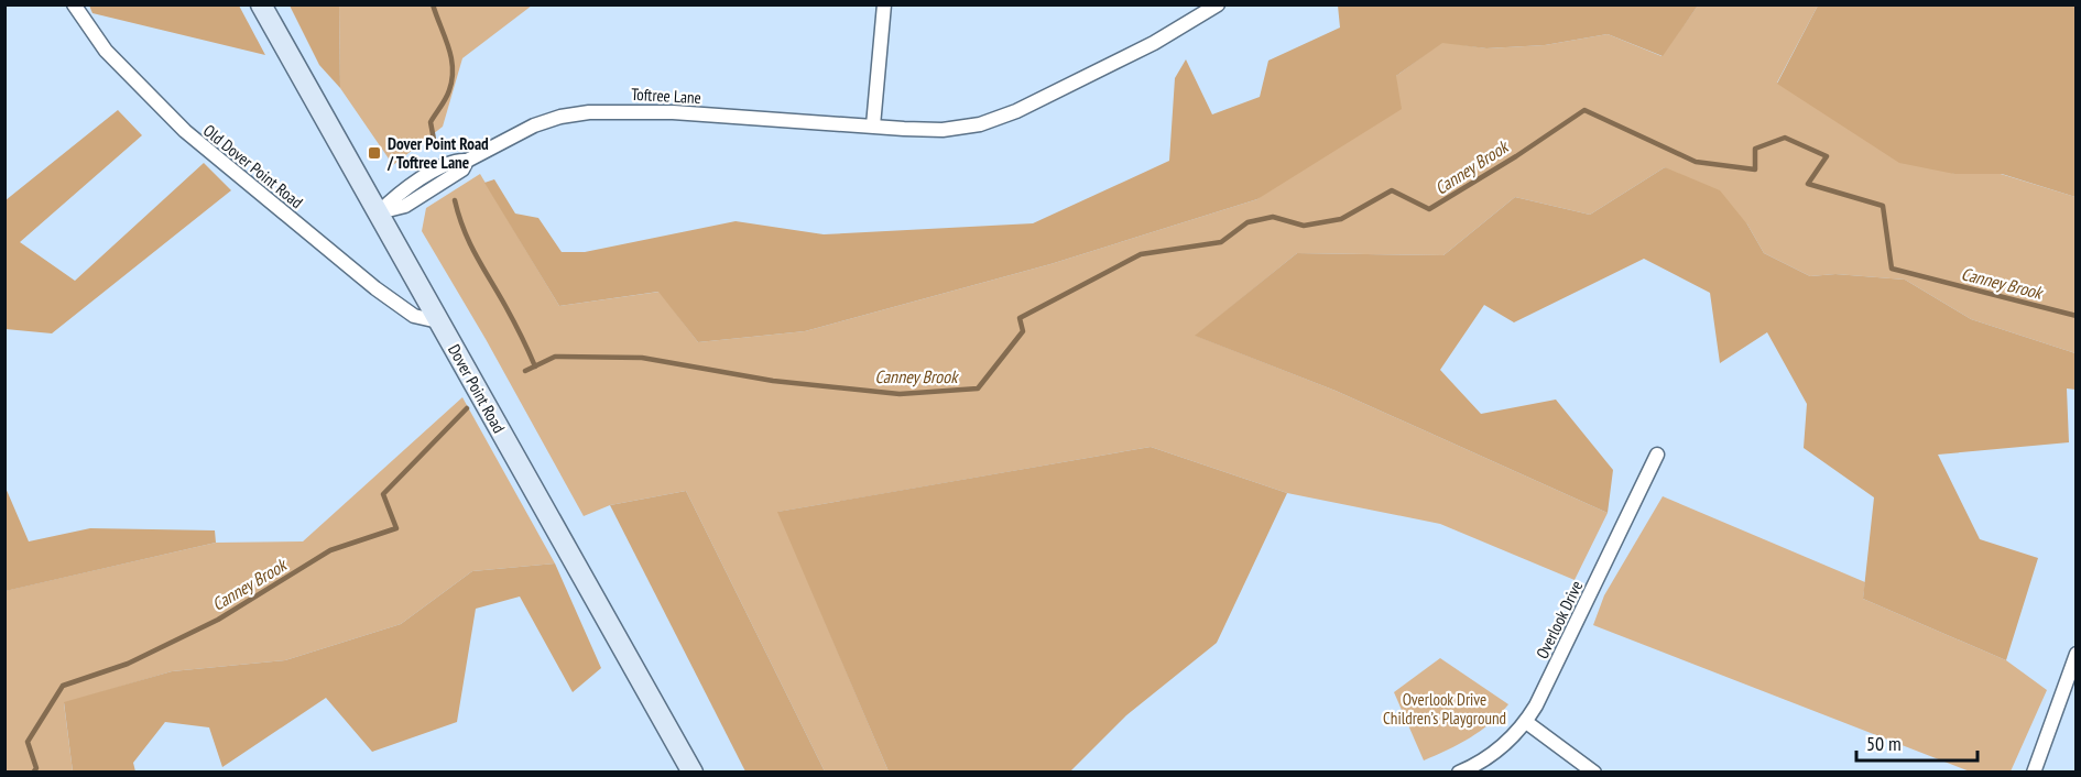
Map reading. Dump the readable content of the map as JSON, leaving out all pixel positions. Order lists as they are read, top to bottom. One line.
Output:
{"streets":{"main road":["Dover Point Road"],"street":["Toftree Lane","Old Dover Point Road","Overlook Drive"]},"crossings":[["Toftree Lane","Dover Point Road"],["Old Dover Point Road","Dover Point Road"]],"water":["Canney Brook"],"parks":["Overlook Drive Children’s Playground"],"places":{"transit":["Dover Point Road / Toftree Lane"]},"scale_bar":"50 m"}
